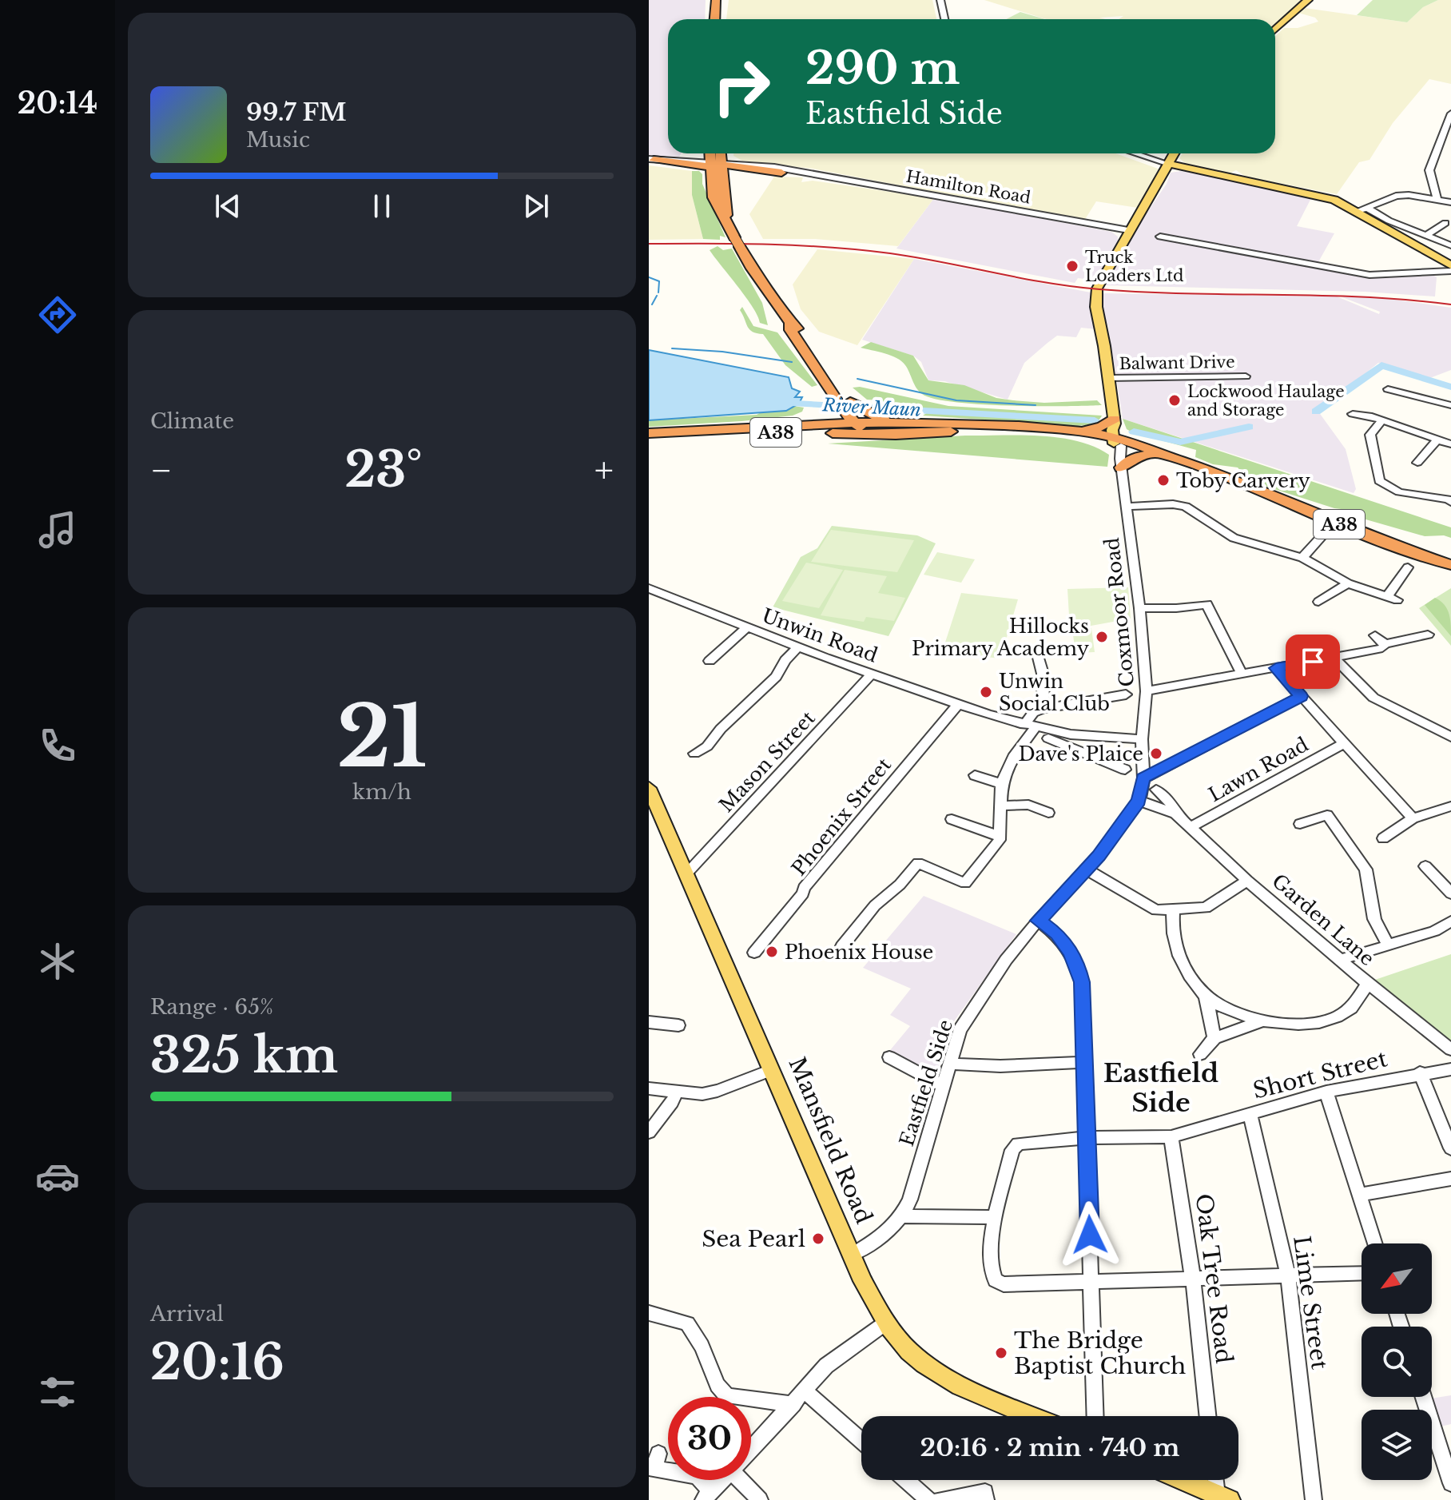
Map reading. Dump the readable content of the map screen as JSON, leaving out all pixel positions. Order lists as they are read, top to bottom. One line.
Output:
{"streets":{"highway":["A38"],"main road":["Mansfield Road"],"street":["Hamilton Road","Balwant Drive","Coxmoor Road","Unwin Road","Mason Street","Lawn Road","Phoenix Street","Garden Lane","Short Street","Eastfield Side","Oak Tree Road","Lime Street"]},"crossings":[["A38","Coxmoor Road"],["Coxmoor Road","Unwin Road"],["Coxmoor Road","Garden Lane"],["Coxmoor Road","Eastfield Side"],["Unwin Road","Mason Street"],["Unwin Road","Phoenix Street"],["Mason Street","Mansfield Road"],["Lawn Road","Garden Lane"],["Garden Lane","Eastfield Side"],["Short Street","Oak Tree Road"],["Short Street","Lime Street"],["Eastfield Side","Mansfield Road"]],"districts":["Eastfield Side"],"water":["River Maun"],"places":["Truck Loaders Ltd","Lockwood Haulage and Storage","Toby Carvery","Hillocks Primary Academy","Unwin Social Club","Dave's Plaice","Phoenix House","Sea Pearl","The Bridge Baptist Church"],"north":"bottom left","page":{"tabs":"20:14","turn":["290 m","Eastfield Side"],"song":["99.7 FM","Music"],"tile":["Climate",["21","km/h"],["Range · 65%","325 km"],["Arrival","20:16"]],"heat":["−","23°","+"],"limit":"30","trip":"20:16 · 2 min · 740 m"}}
